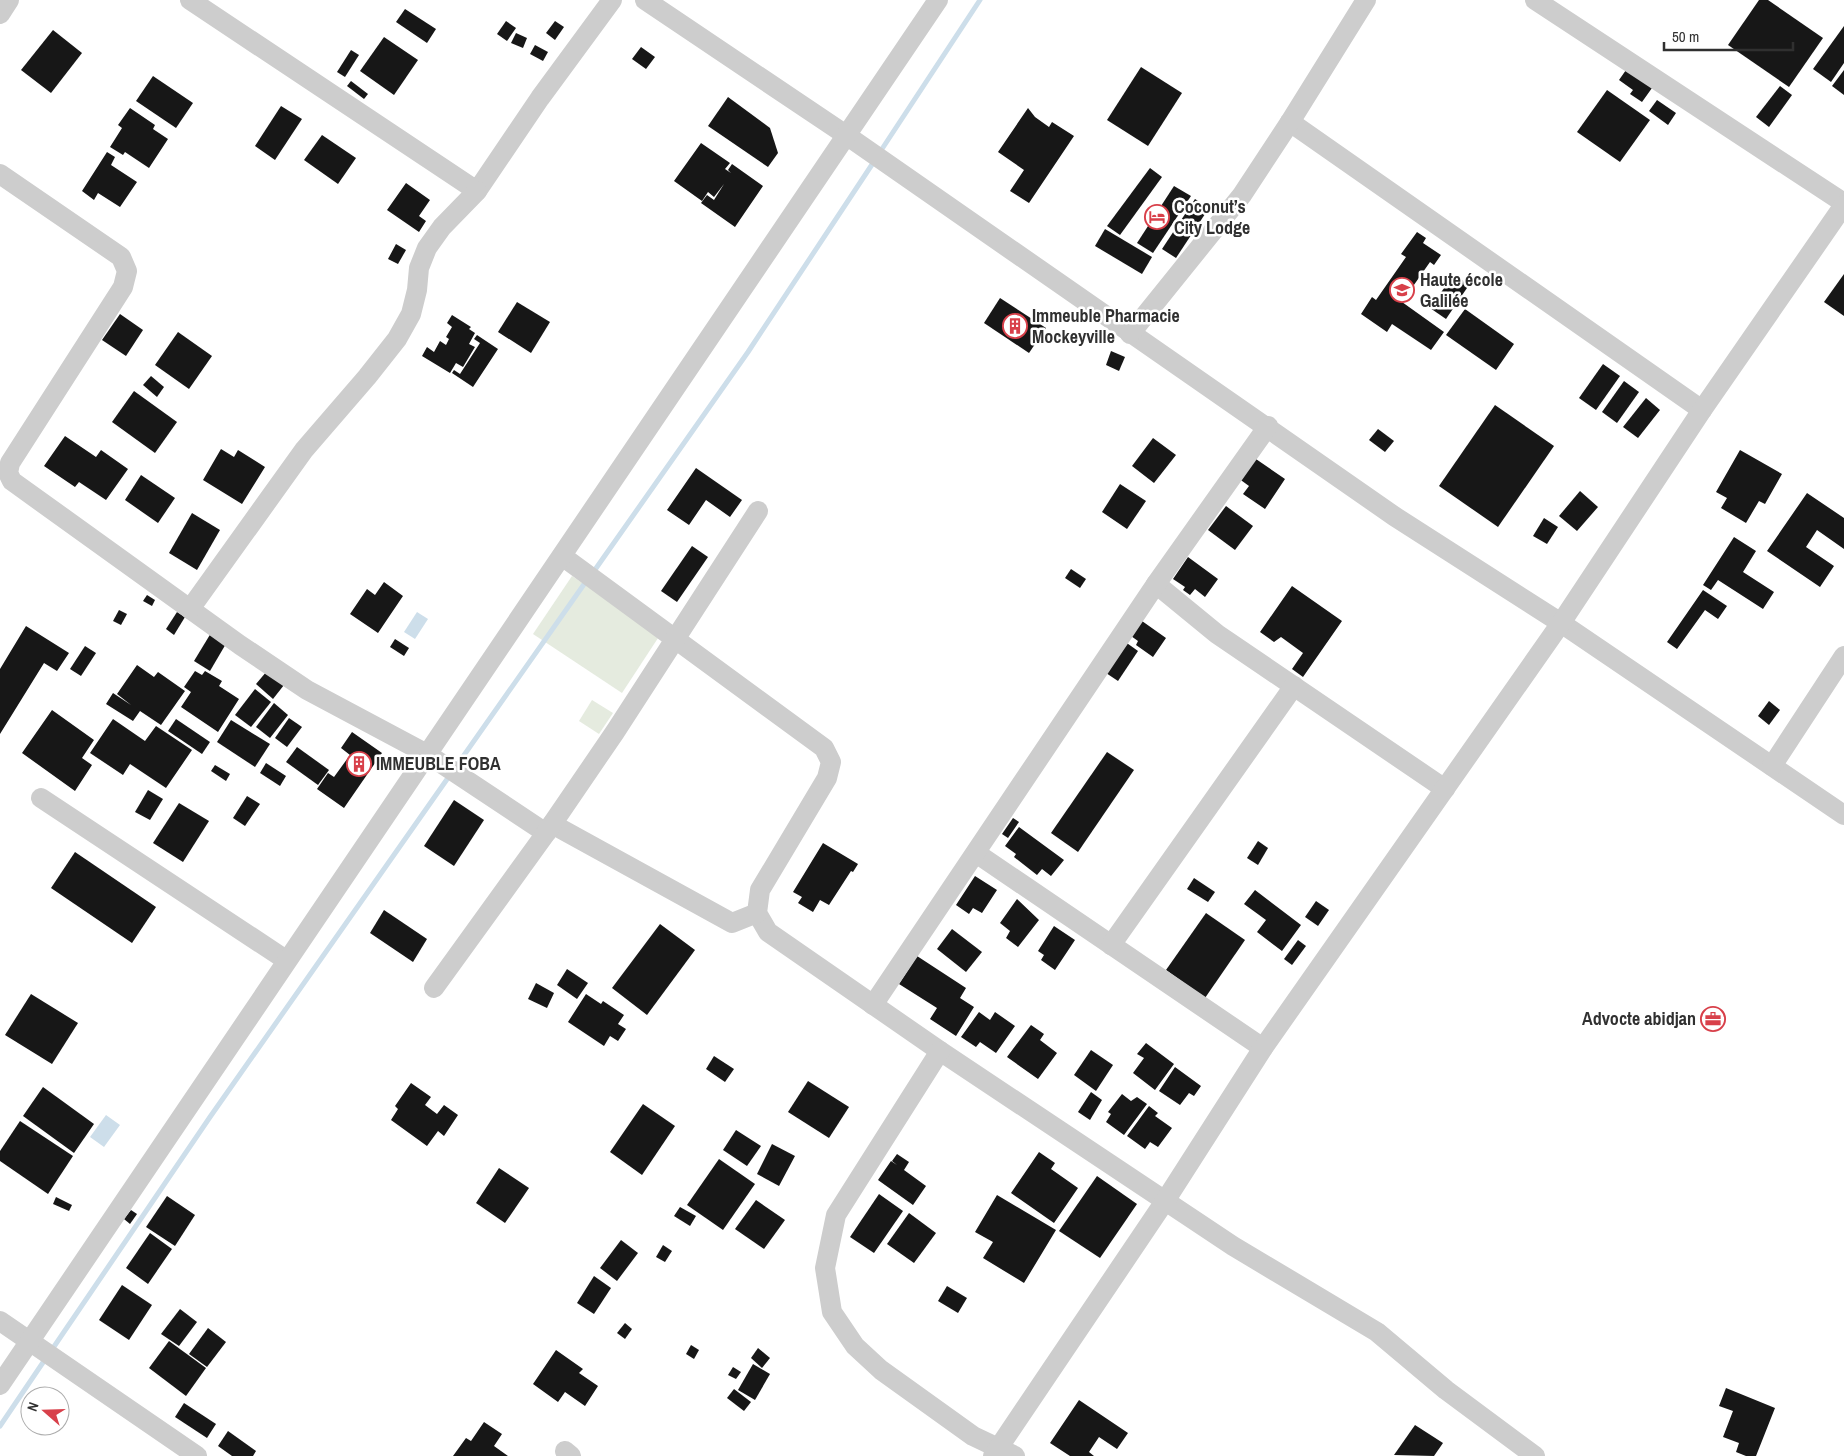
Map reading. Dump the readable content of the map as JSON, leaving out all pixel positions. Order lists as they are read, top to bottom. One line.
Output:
{"places":{"hotel":["Coconut’s City Lodge"],"school or university":["Haute école Galilée"],"building":["Immeuble Pharmacie Mockeyville","IMMEUBLE FOBA"],"office":["Advocte abidjan"]},"scale_bar":"50 m","north":"left"}
